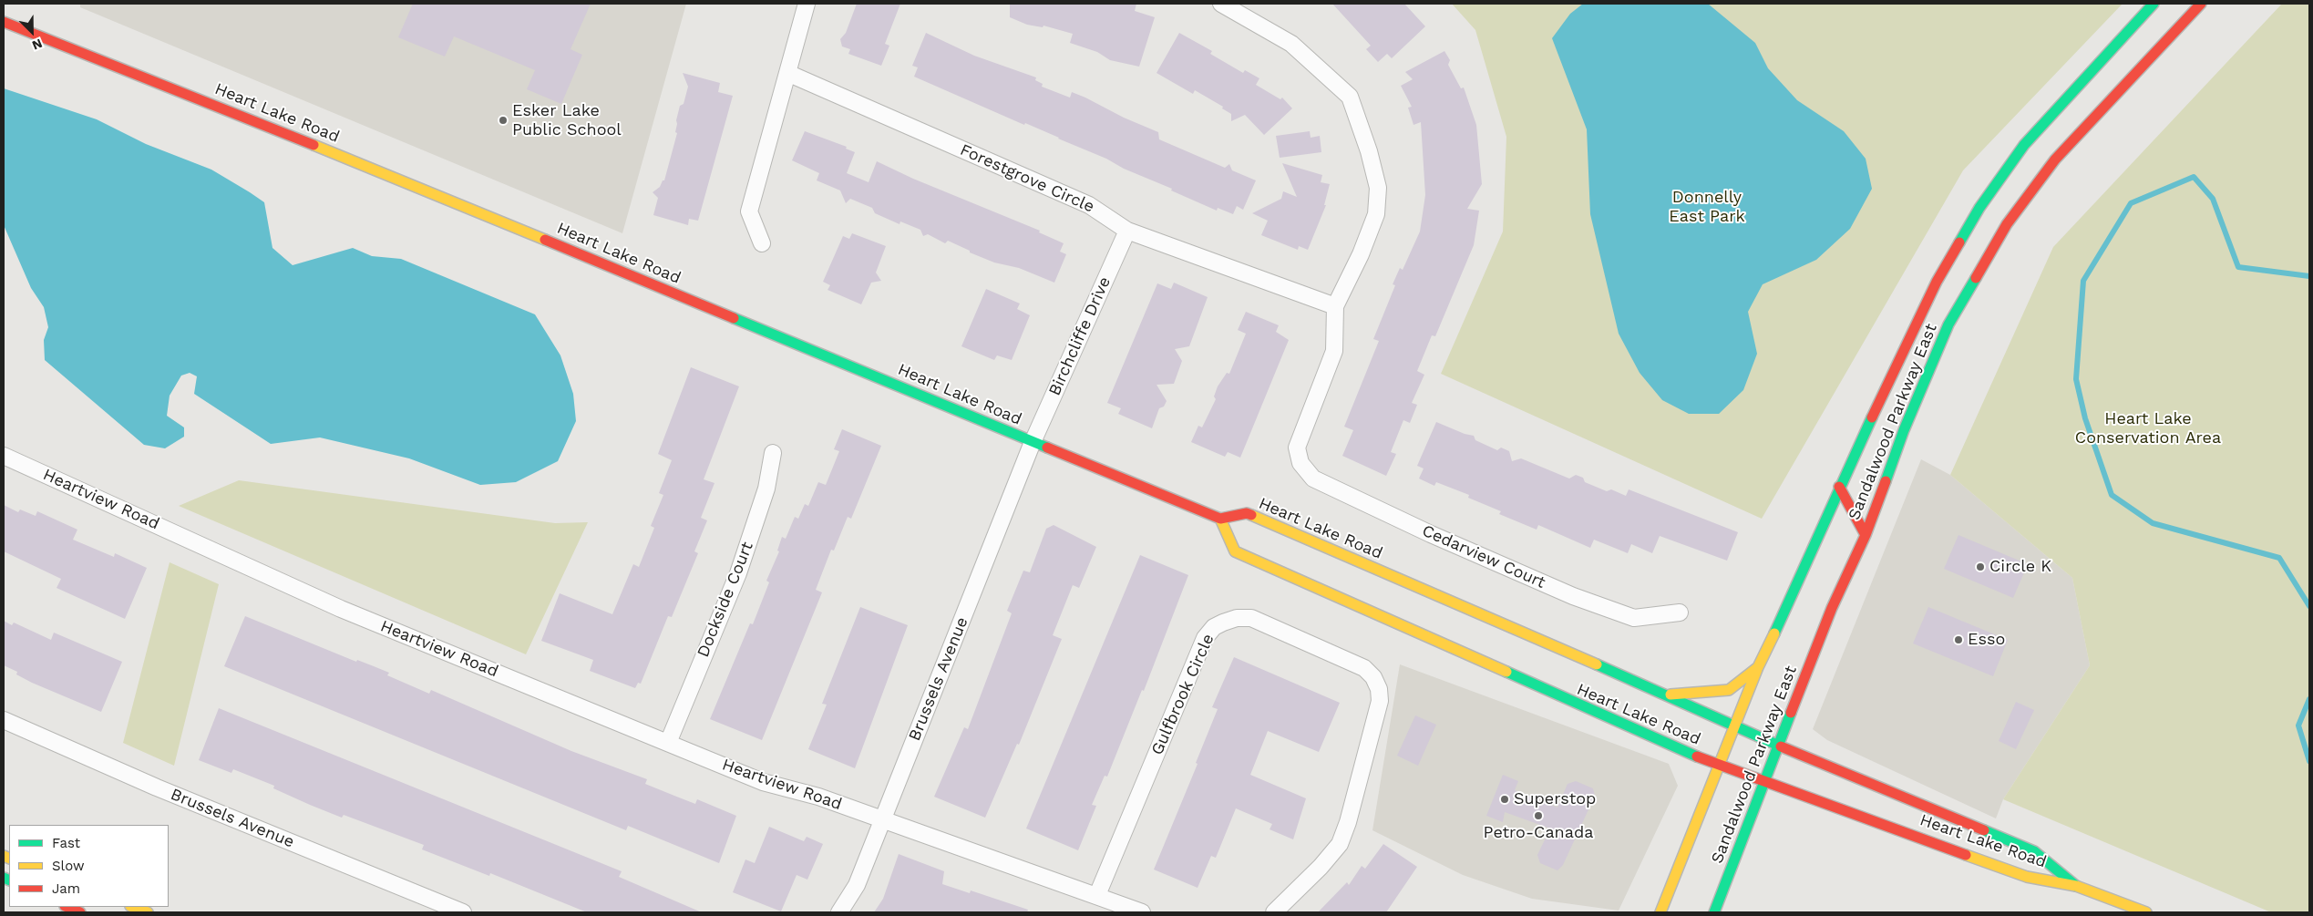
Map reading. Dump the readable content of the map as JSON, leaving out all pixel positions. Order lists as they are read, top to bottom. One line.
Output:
{"streets":{"main road":["Heart Lake Road","Sandalwood Parkway East"],"street":["Forestgrove Circle","Birchcliffe Drive","Heartview Road","Cedarview Court","Dockside Court","Brussels Avenue","Gulfbrook Circle"]},"crossings":[["Heart Lake Road","Birchcliffe Drive"],["Heart Lake Road","Sandalwood Parkway East"],["Heart Lake Road","Brussels Avenue"],["Forestgrove Circle","Birchcliffe Drive"],["Forestgrove Circle","Cedarview Court"],["Birchcliffe Drive","Brussels Avenue"],["Heartview Road","Dockside Court"],["Heartview Road","Brussels Avenue"]],"parks":["Donnelly East Park","Heart Lake Conservation Area"],"places":["Esker Lake Public School","Circle K","Esso","Superstop","Petro-Canada"],"legend":["Fast","Slow","Jam"],"north":"bottom right"}
